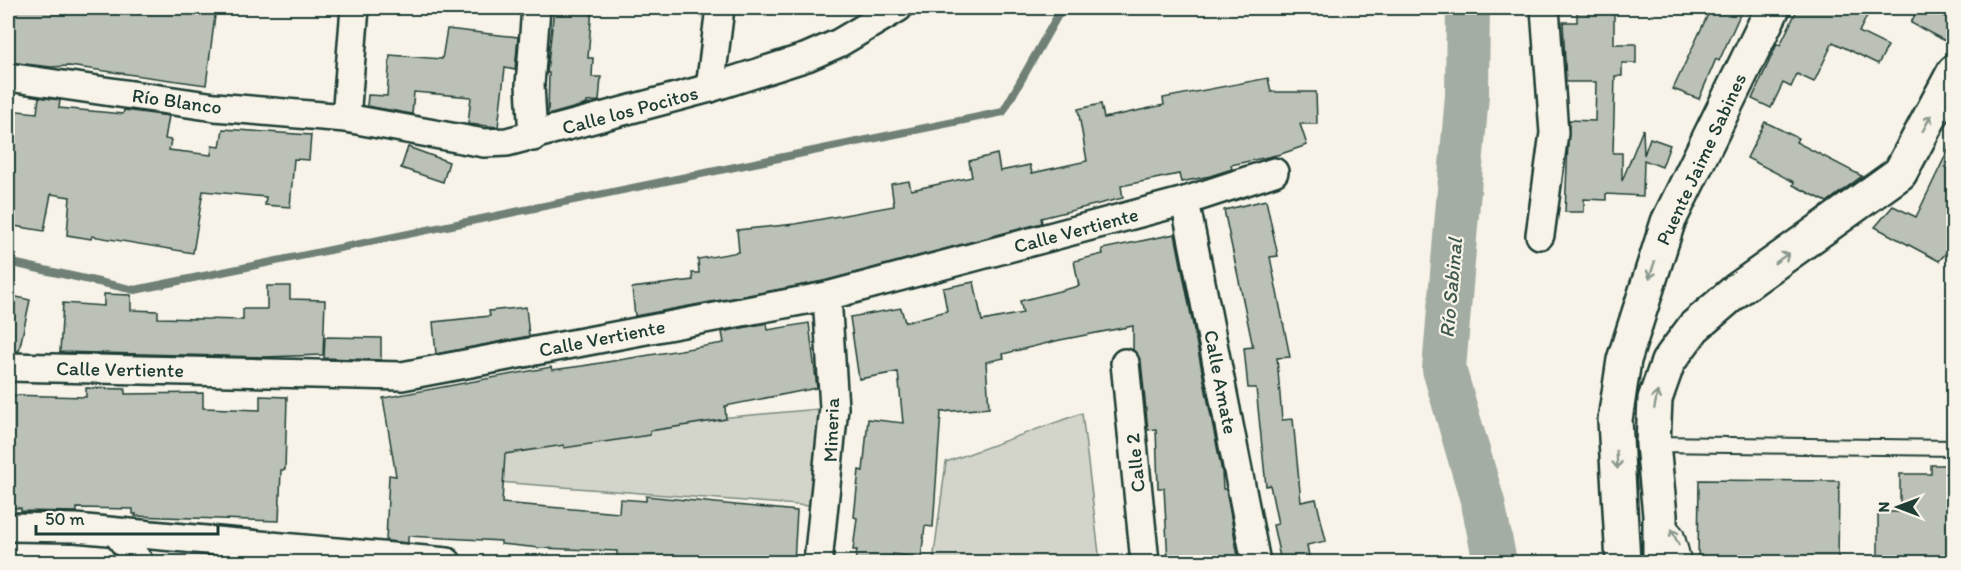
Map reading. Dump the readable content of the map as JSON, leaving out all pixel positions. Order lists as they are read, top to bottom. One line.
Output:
{"streets":{"main road":["Puente Jaime Sabines"],"street":["Río Blanco","Calle los Pocitos","Calle Vertiente","Calle Amate","Mineria","Calle 2"]},"crossings":[["Río Blanco","Calle los Pocitos"],["Calle Vertiente","Calle Amate"],["Calle Vertiente","Mineria"]],"one_way":["Puente Jaime Sabines"],"water":["Río Sabinal"],"scale_bar":"50 m","north":"left"}
